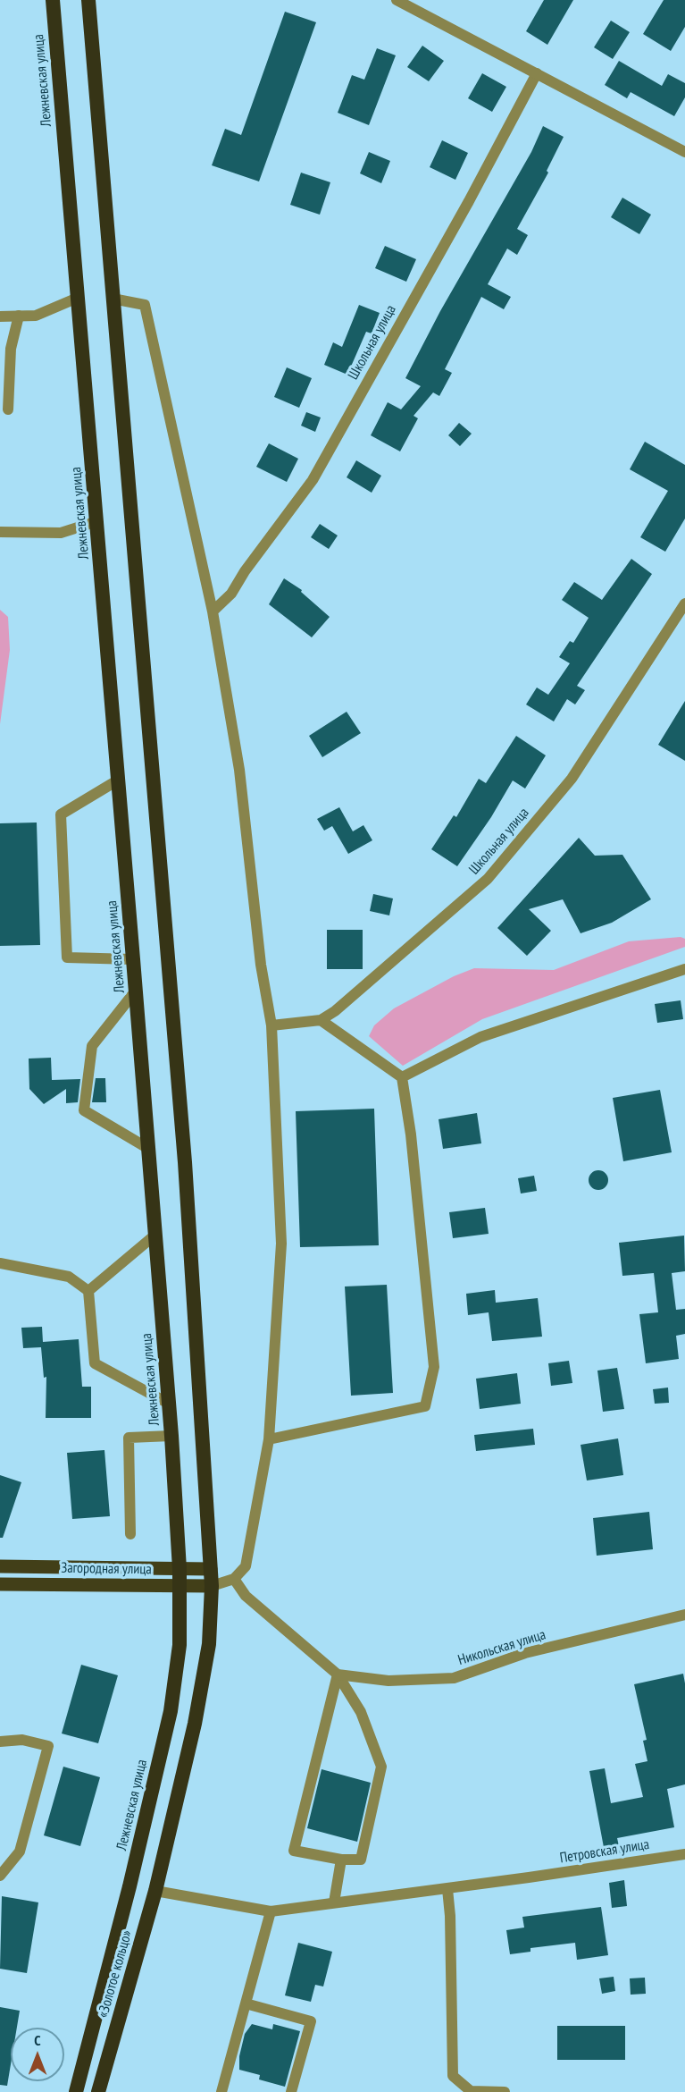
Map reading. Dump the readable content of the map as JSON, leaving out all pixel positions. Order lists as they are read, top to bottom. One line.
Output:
{"streets":{"highway":["Лежневская улица","«Золотое кольцо»"],"main road":["Загородная улица"],"street":["Школьная улица","Никольская улица","Петровская улица"]},"crossings":[["Лежневская улица","Загородная улица"],["Лежневская улица","«Золотое кольцо»"],["Загородная улица","«Золотое кольцо»"],["Петровская улица","«Золотое кольцо»"]],"north":"top"}
